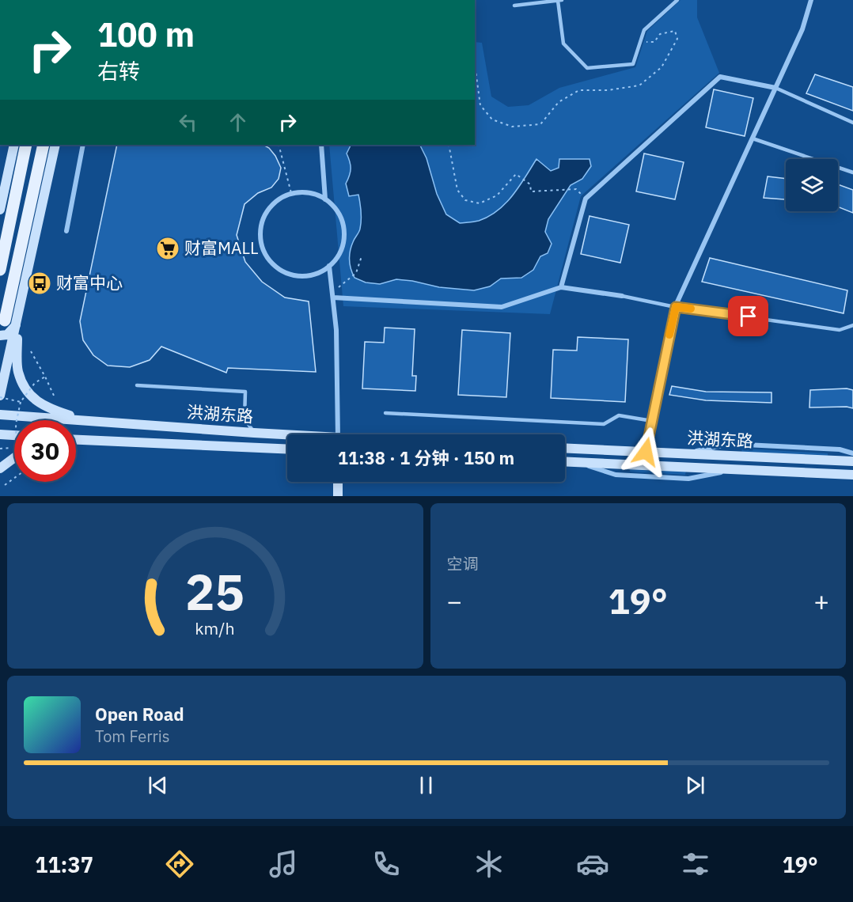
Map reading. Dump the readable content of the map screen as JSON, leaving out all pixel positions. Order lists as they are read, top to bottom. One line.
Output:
{"streets":{"main road":["洪湖东路"]},"places":{"supermarket":["财富MALL"],"bus stop":["财富中心"]},"page":{"turn":["100 m","右转"],"limit":"30","trip":"11:38 · 1 分钟 · 150 m","tile":"空调","heat":["−","19°","+"],"song":["Open Road","Tom Ferris"],"tabs":["11:37","19°"],"gauge":["25","km/h"]}}
